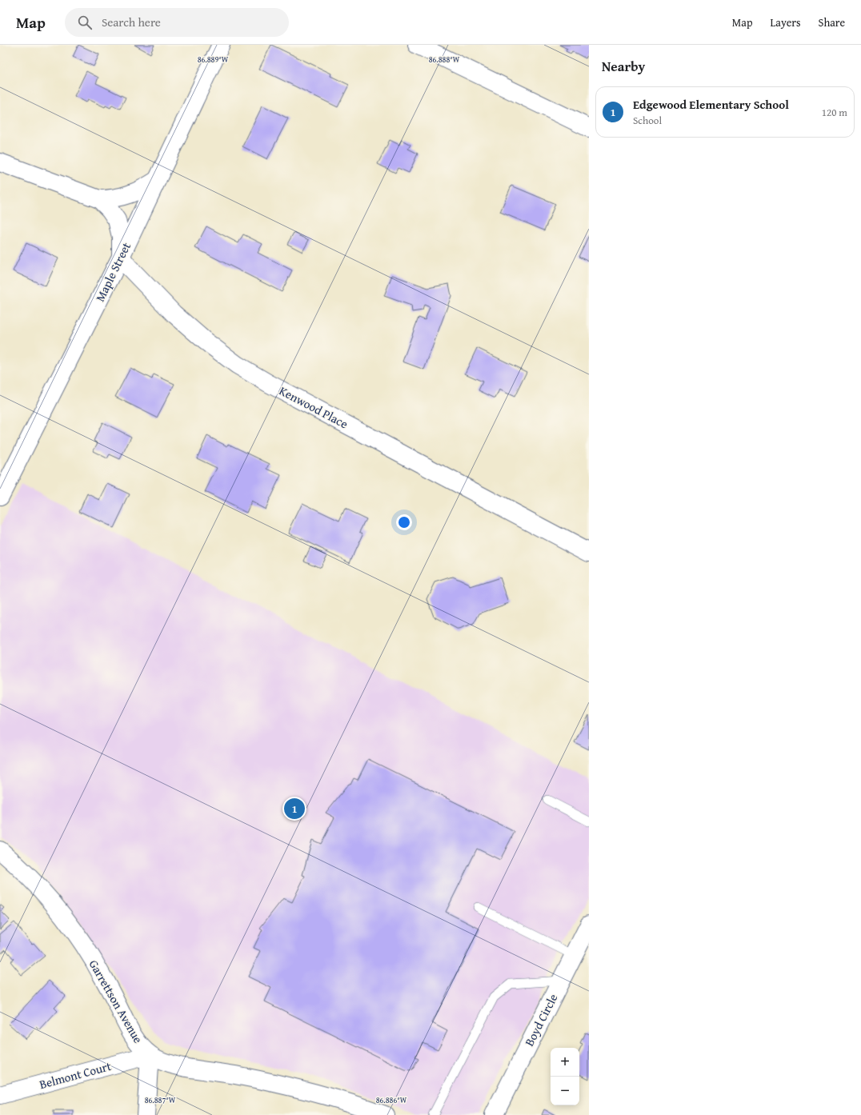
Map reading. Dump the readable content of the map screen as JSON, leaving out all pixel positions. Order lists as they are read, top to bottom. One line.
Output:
{"streets":{"street":["Maple Street","Kenwood Place","Garrettson Avenue","Boyd Circle","Belmont Court"]},"crossings":[["Maple Street","Kenwood Place"],["Garrettson Avenue","Belmont Court"]],"page":{"header":"Map","search":"Search here","nav":["Map","Layers","Share"],"heading":"Nearby","list":[{"mark":"1","name":"Edgewood Elementary School","note":"School","value":"120 m"}],"pins":"1","map_buttons":["+","−"]},"coordinates":["86.889°W","86.888°W","86.887°W","86.886°W"]}
